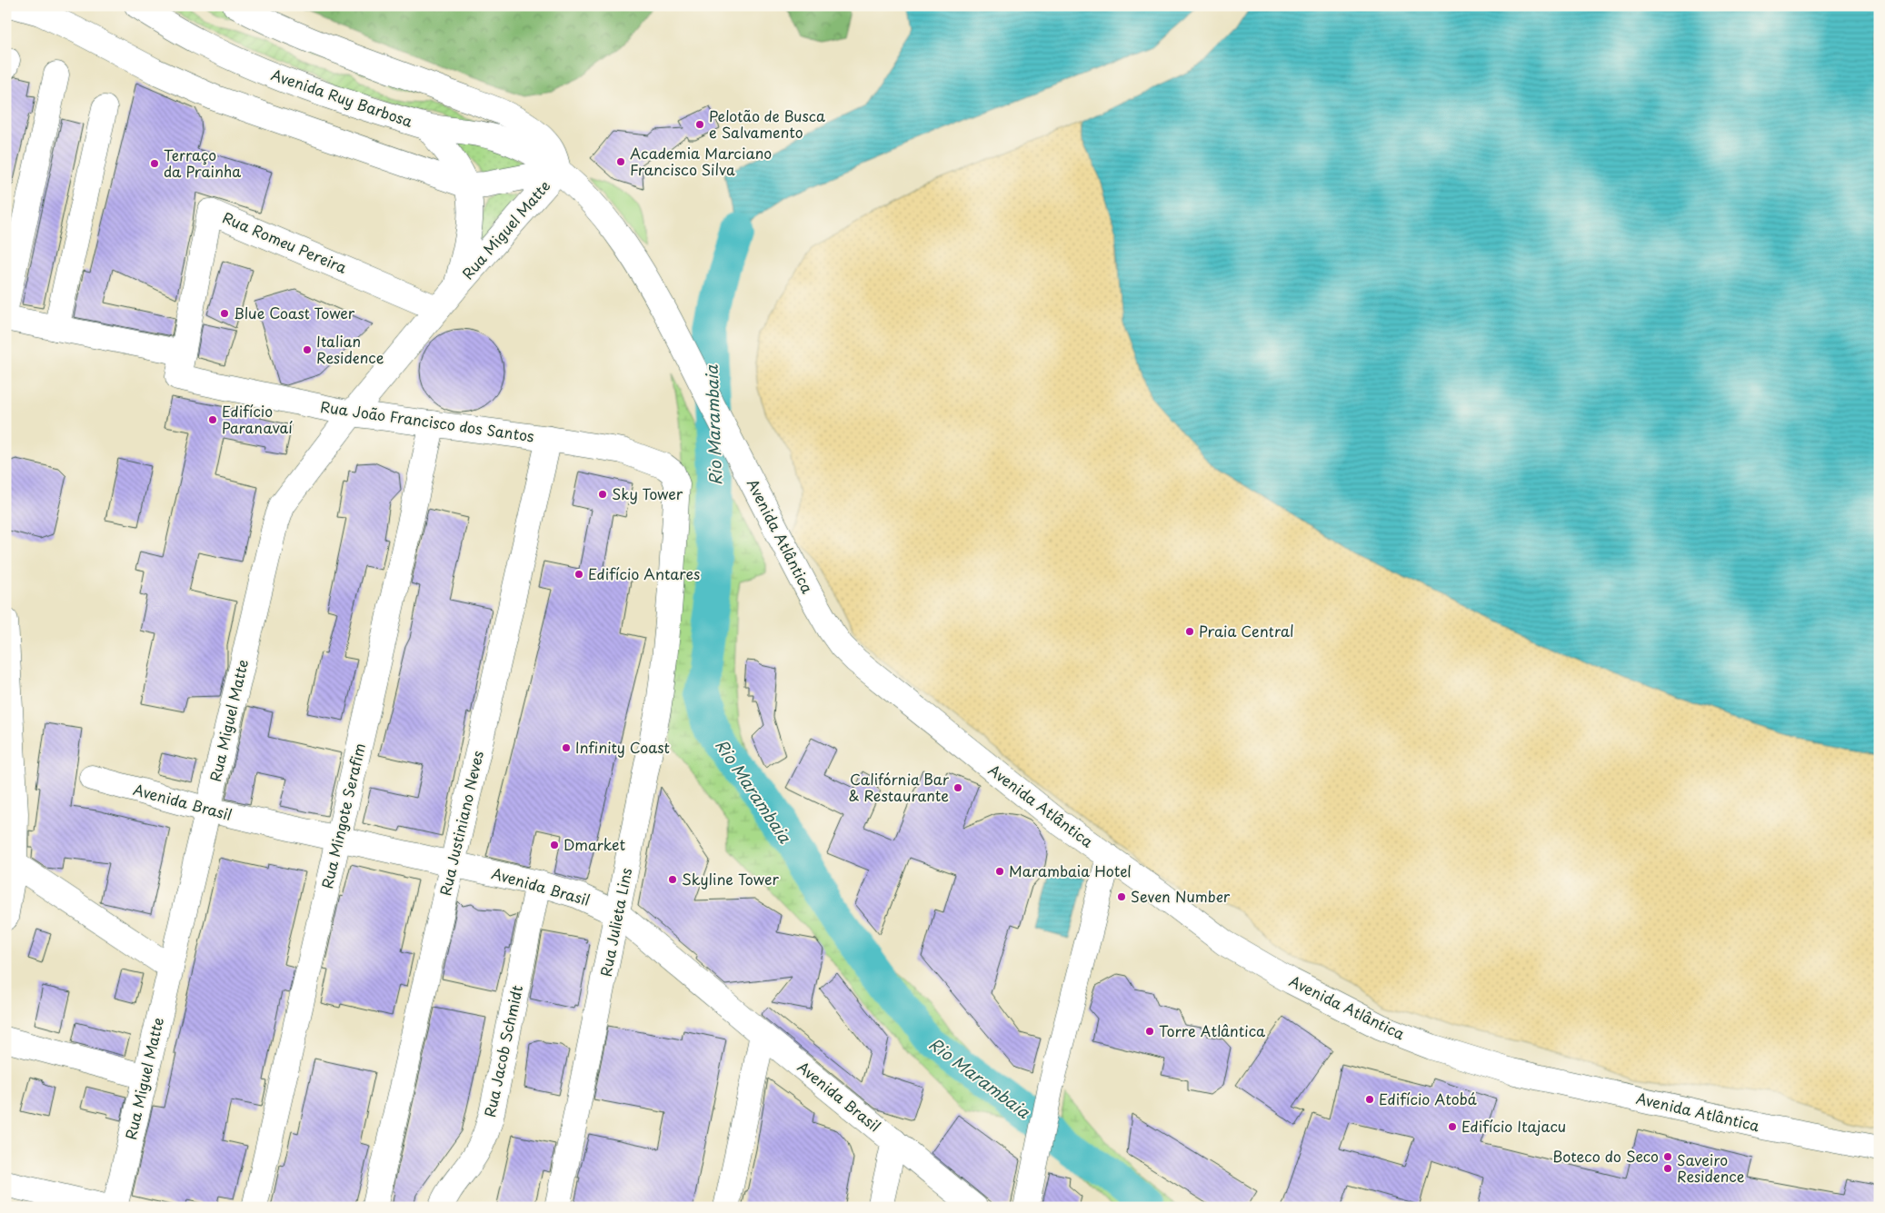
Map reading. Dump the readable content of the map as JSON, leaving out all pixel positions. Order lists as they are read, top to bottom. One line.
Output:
{"streets":{"street":["Avenida Ruy Barbosa","Rua Miguel Matte","Rua Romeu Pereira","Rua João Francisco dos Santos","Avenida Atlântica","Avenida Brasil","Rua Mingote Serafim","Rua Justiniano Neves","Rua Julieta Lins","Rua Jacob Schmidt"]},"crossings":[["Avenida Ruy Barbosa","Rua Miguel Matte"],["Avenida Ruy Barbosa","Avenida Atlântica"],["Rua Miguel Matte","Rua Romeu Pereira"],["Rua Miguel Matte","Rua João Francisco dos Santos"],["Rua Miguel Matte","Avenida Atlântica"],["Rua Miguel Matte","Avenida Brasil"],["Rua Romeu Pereira","Rua João Francisco dos Santos"],["Rua João Francisco dos Santos","Rua Mingote Serafim"],["Rua João Francisco dos Santos","Rua Justiniano Neves"],["Rua João Francisco dos Santos","Rua Julieta Lins"],["Avenida Brasil","Rua Mingote Serafim"],["Avenida Brasil","Rua Justiniano Neves"],["Avenida Brasil","Rua Julieta Lins"],["Avenida Brasil","Rua Jacob Schmidt"]],"water":["Rio Marambaia"],"places":["Pelotão de Busca e Salvamento","Academia Marciano Francisco Silva","Terraço da Prainha","Blue Coast Tower","Italian Residence","Edifício Paranavaí","Sky Tower","Edifício Antares","Praia Central","Infinity Coast","Califórnia Bar & Restaurante","Dmarket","Marambaia Hotel","Skyline Tower","Seven Number","Torre Atlântica","Edifício Atobá","Edifício Itajacu","Boteco do Seco","Saveiro Residence"]}
